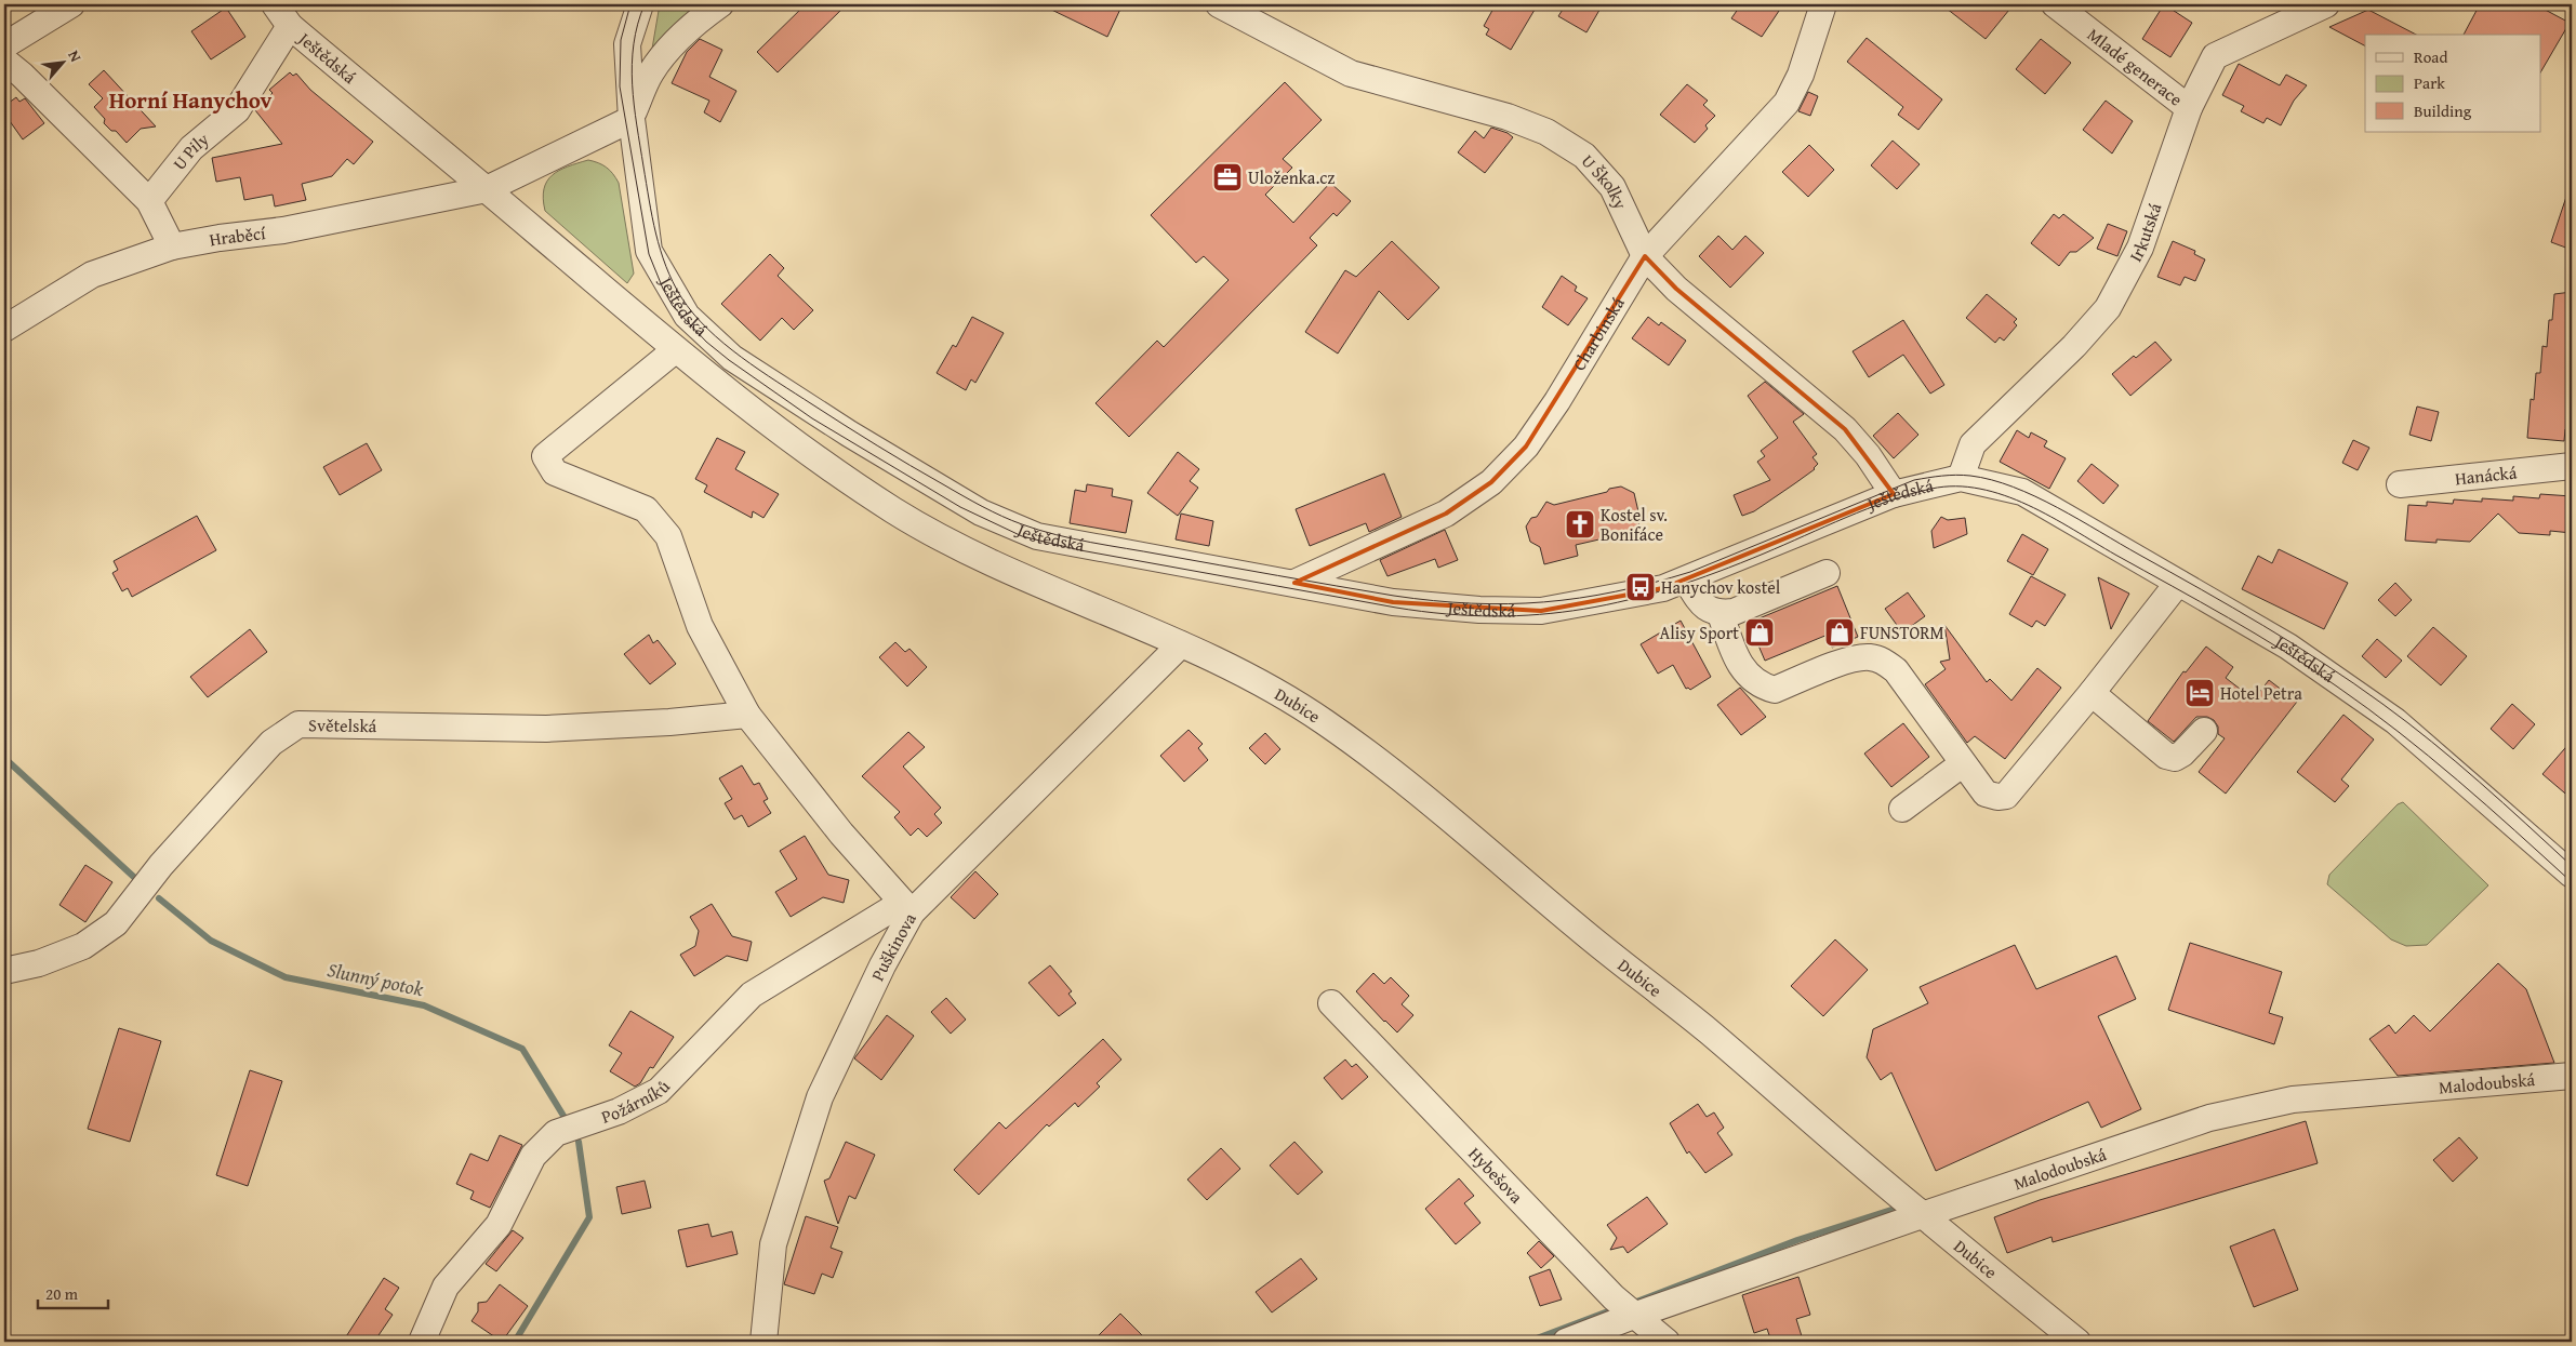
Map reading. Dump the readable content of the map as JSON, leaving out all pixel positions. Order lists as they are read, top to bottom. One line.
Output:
{"streets":{"street":["Ještědská","Mladé generace","U Pily","U Školky","Irkutská","Hraběcí","Charbinská","Hanácká","Dubice","Světelská","Puškinova","Malodoubská","Požárníků","Hybešova"]},"crossings":[["Ještědská","U Pily"],["Ještědská","U Školky"],["Ještědská","Irkutská"],["Ještědská","Hraběcí"],["Ještědská","Charbinská"],["Ještědská","Dubice"],["Ještědská","Puškinova"],["Mladé generace","Irkutská"],["U Školky","Charbinská"],["Dubice","Puškinova"],["Dubice","Malodoubská"],["Puškinova","Požárníků"],["Malodoubská","Hybešova"]],"districts":["Horní Hanychov"],"water":["Slunný potok"],"places":{"office":["Uloženka.cz"],"church":["Kostel sv. Bonifáce"],"bus stop":["Hanychov kostel"],"shop":["Alisy Sport","FUNSTORM"],"hotel":["Hotel Petra"]},"legend":["Road","Park","Building"],"scale_bar":"20 m","north":"top right"}
